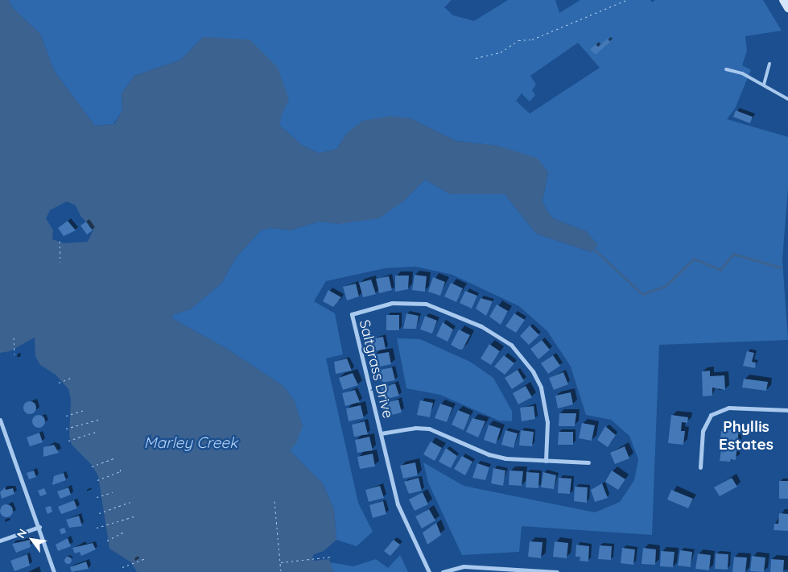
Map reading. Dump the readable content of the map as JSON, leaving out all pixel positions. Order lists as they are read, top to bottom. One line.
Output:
{"streets":{"street":["Saltgrass Drive"]},"districts":["Phyllis Estates"],"water":["Marley Creek"],"north":"top left"}
